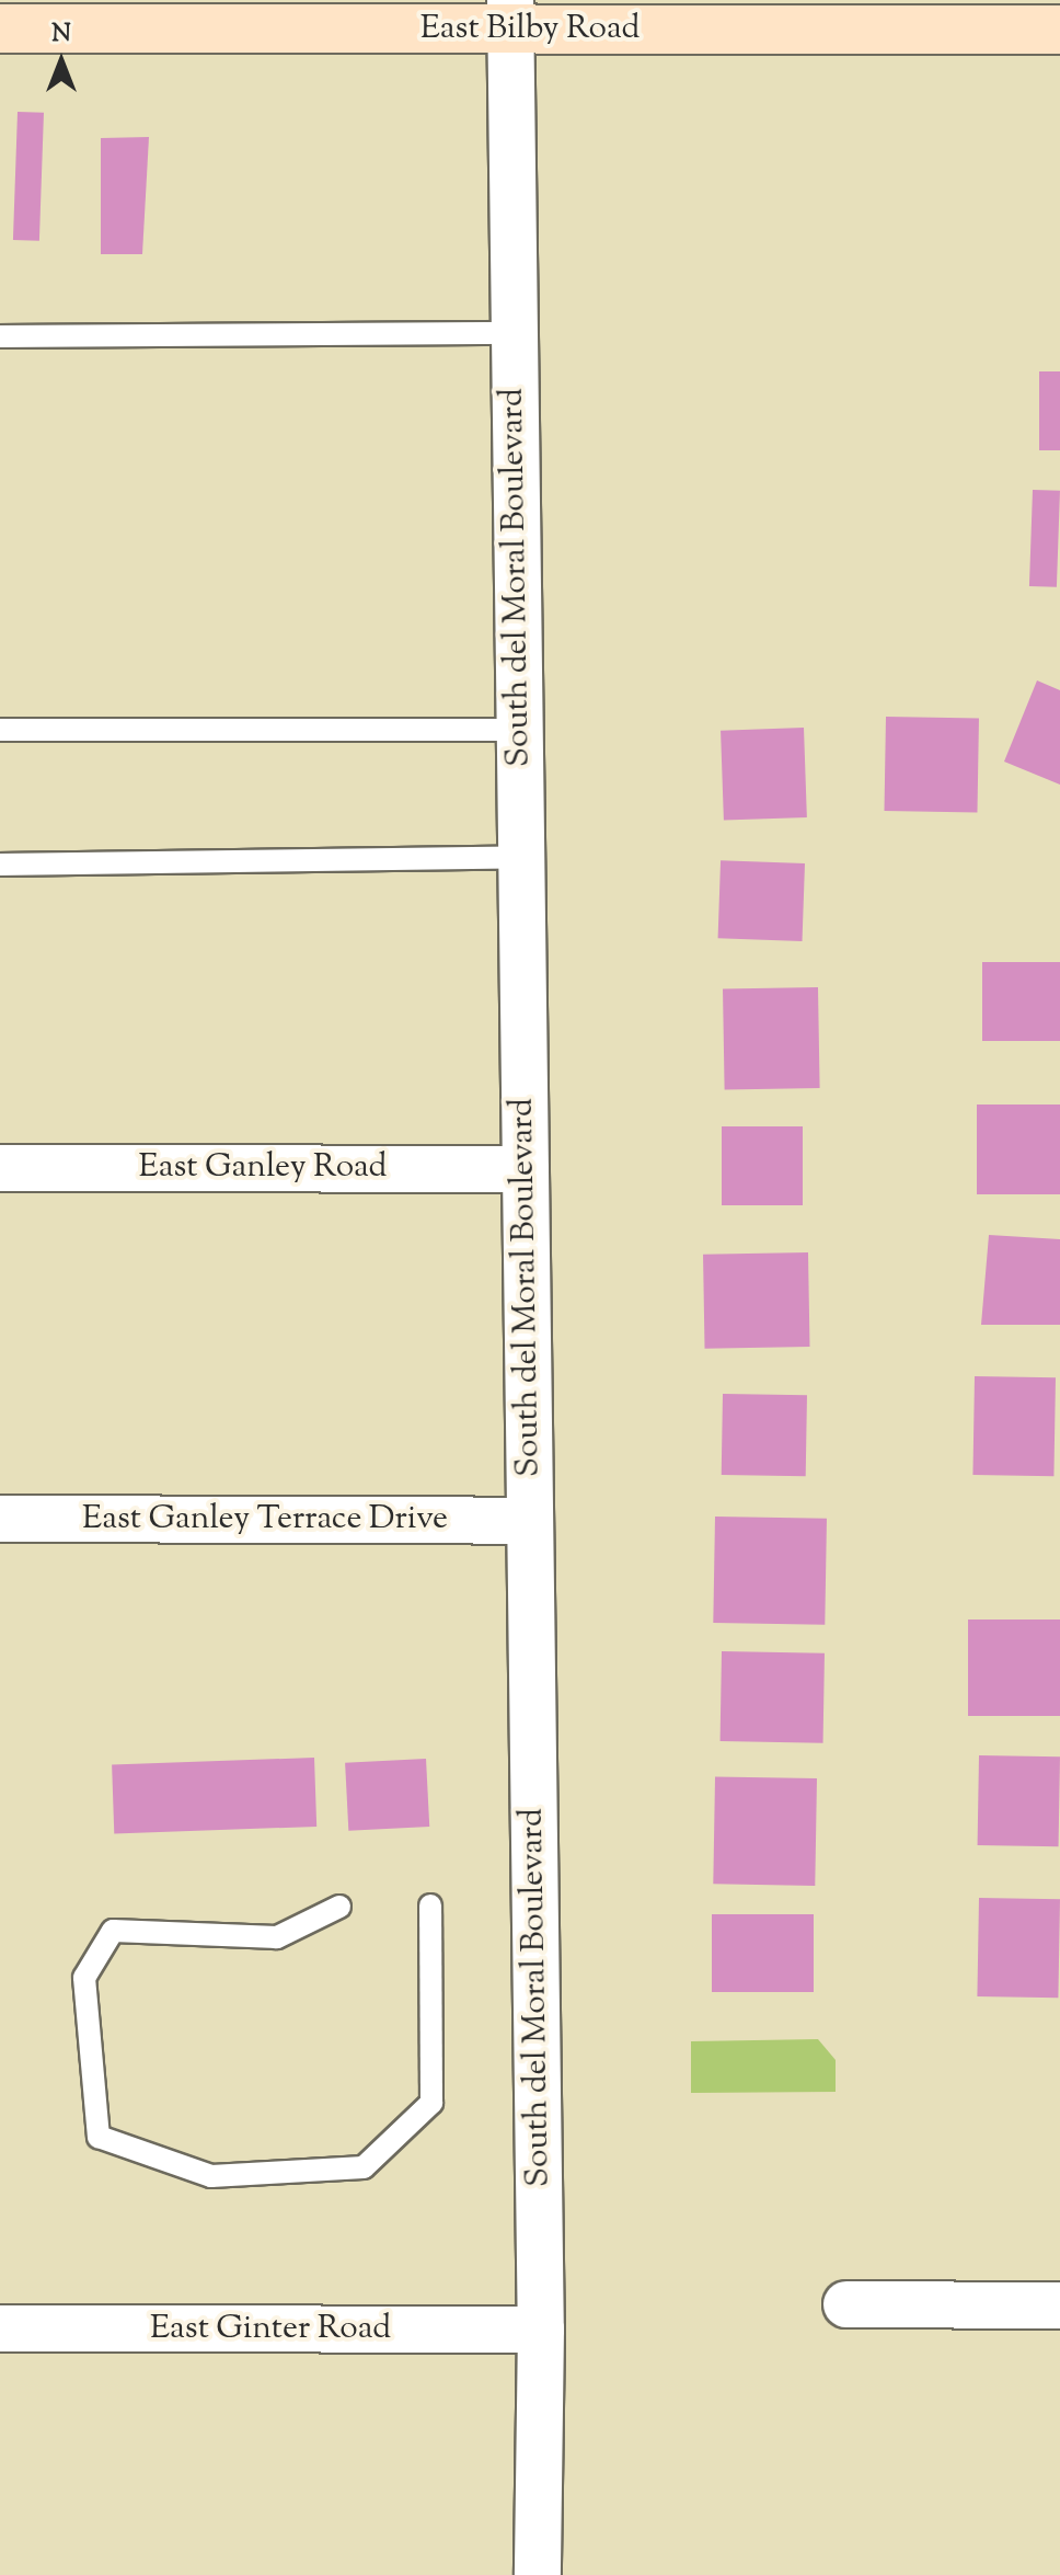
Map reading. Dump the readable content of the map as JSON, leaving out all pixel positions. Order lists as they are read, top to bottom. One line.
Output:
{"streets":{"street":["East Bilby Road","South del Moral Boulevard","East Ganley Road","East Ganley Terrace Drive","East Ginter Road"]},"crossings":[["East Bilby Road","South del Moral Boulevard"],["South del Moral Boulevard","East Ganley Road"],["South del Moral Boulevard","East Ganley Terrace Drive"],["South del Moral Boulevard","East Ginter Road"]],"north":"top"}
